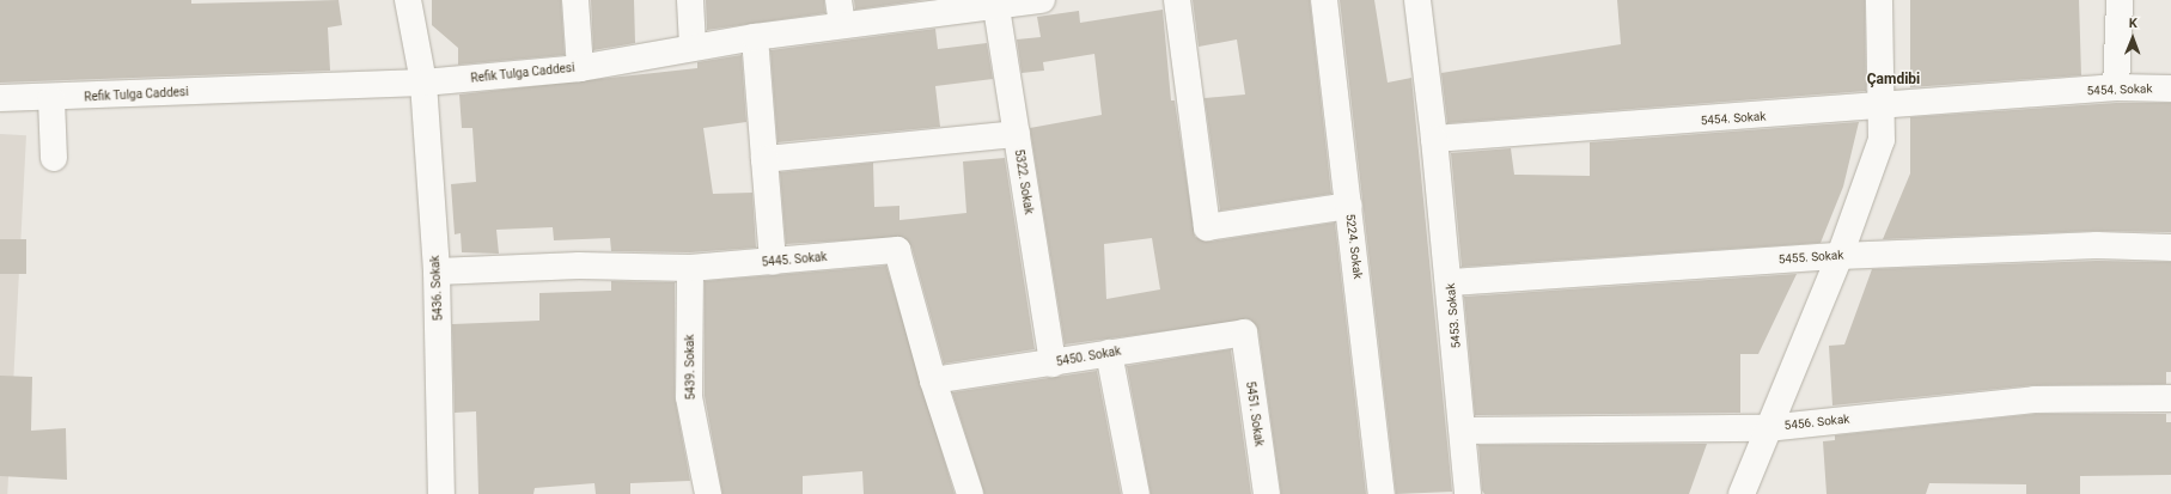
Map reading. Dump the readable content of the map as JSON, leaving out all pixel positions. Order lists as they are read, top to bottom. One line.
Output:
{"streets":{"street":["Refik Tulga Caddesi","5454. Sokak","5322. Sokak","5224. Sokak","5455. Sokak","5445. Sokak","5436. Sokak","5453. Sokak","5450. Sokak","5439. Sokak","5451. Sokak","5456. Sokak"]},"crossings":[["Refik Tulga Caddesi","5322. Sokak"],["Refik Tulga Caddesi","5436. Sokak"],["5454. Sokak","5453. Sokak"],["5322. Sokak","5450. Sokak"],["5455. Sokak","5453. Sokak"],["5445. Sokak","5436. Sokak"],["5445. Sokak","5450. Sokak"],["5445. Sokak","5439. Sokak"],["5453. Sokak","5456. Sokak"],["5450. Sokak","5451. Sokak"]],"districts":["Çamdibi"],"north":"top"}
